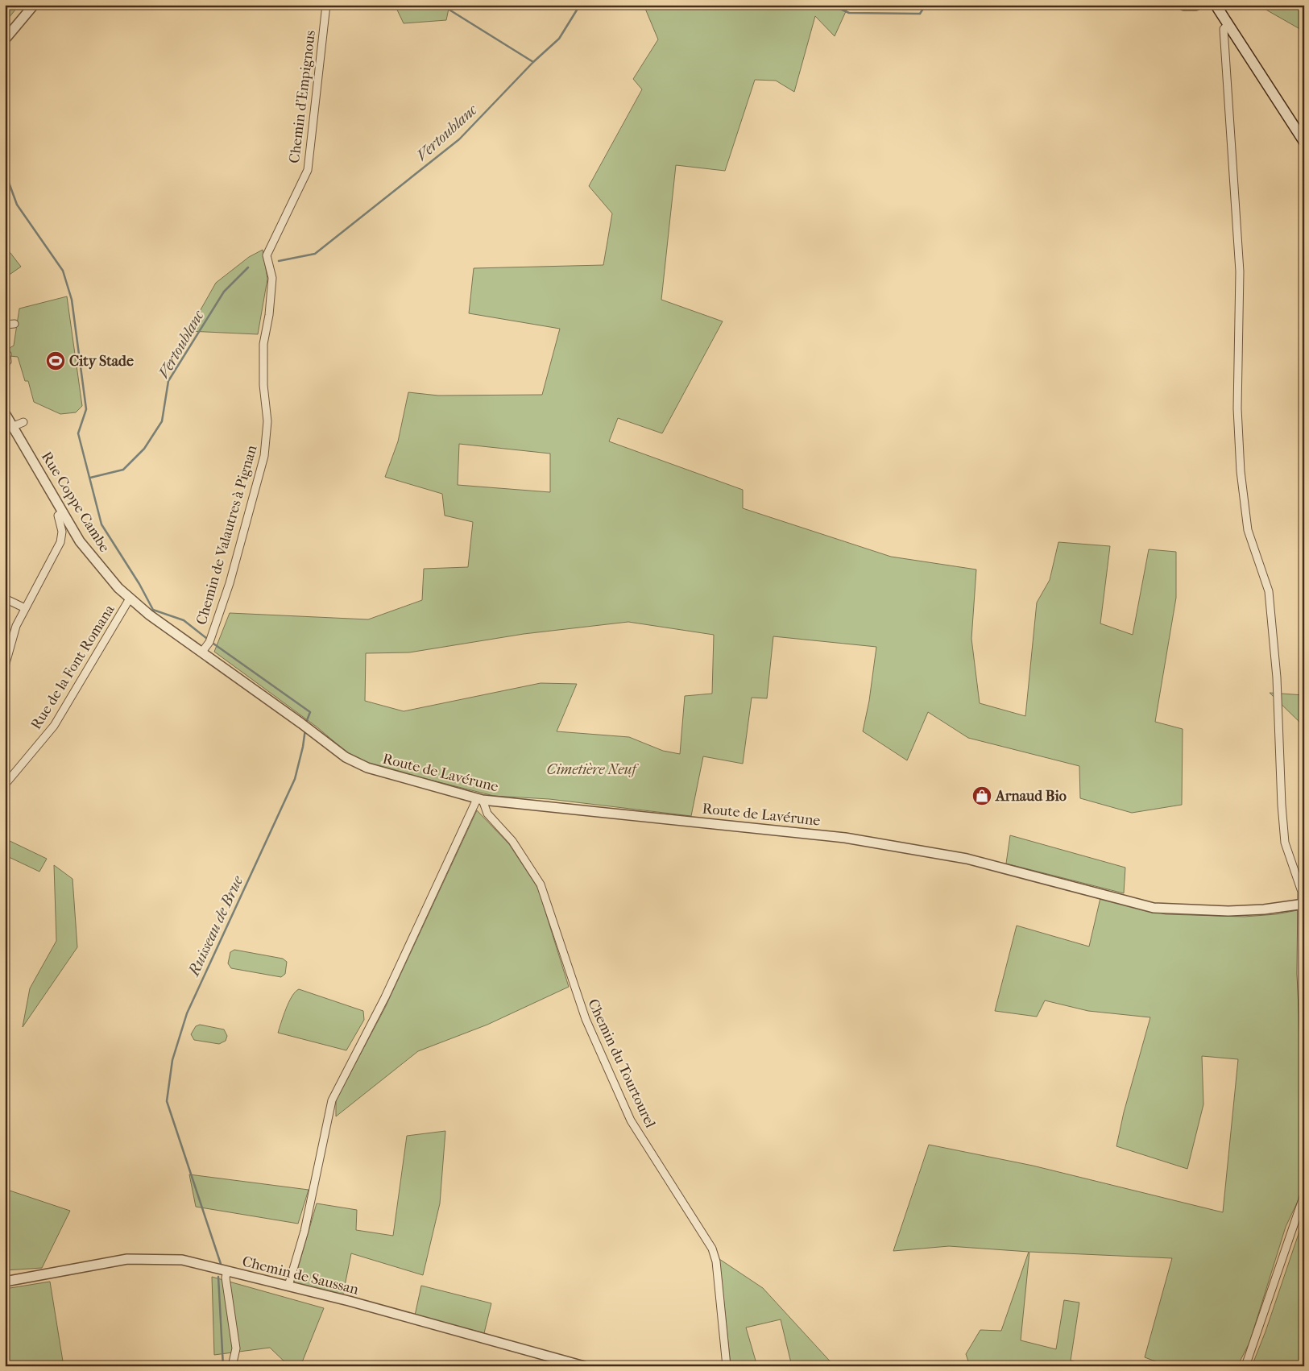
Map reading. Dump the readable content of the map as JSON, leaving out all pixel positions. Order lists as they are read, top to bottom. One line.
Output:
{"streets":{"street":["Chemin d'Empignous","Rue Coppe Cambe","Chemin de Valautres à Pignan","Rue de la Font Romana","Route de Lavérune","Chemin du Tourtourel","Chemin de Saussan"]},"crossings":[["Chemin d'Empignous","Chemin de Valautres à Pignan"],["Rue Coppe Cambe","Rue de la Font Romana"],["Rue Coppe Cambe","Route de Lavérune"],["Chemin de Valautres à Pignan","Route de Lavérune"],["Route de Lavérune","Chemin du Tourtourel"]],"water":["Vertoublanc","Ruisseau de Brue"],"parks":["Cimetière Neuf"],"places":{"sports":["City Stade"],"shop":["Arnaud Bio"]}}
